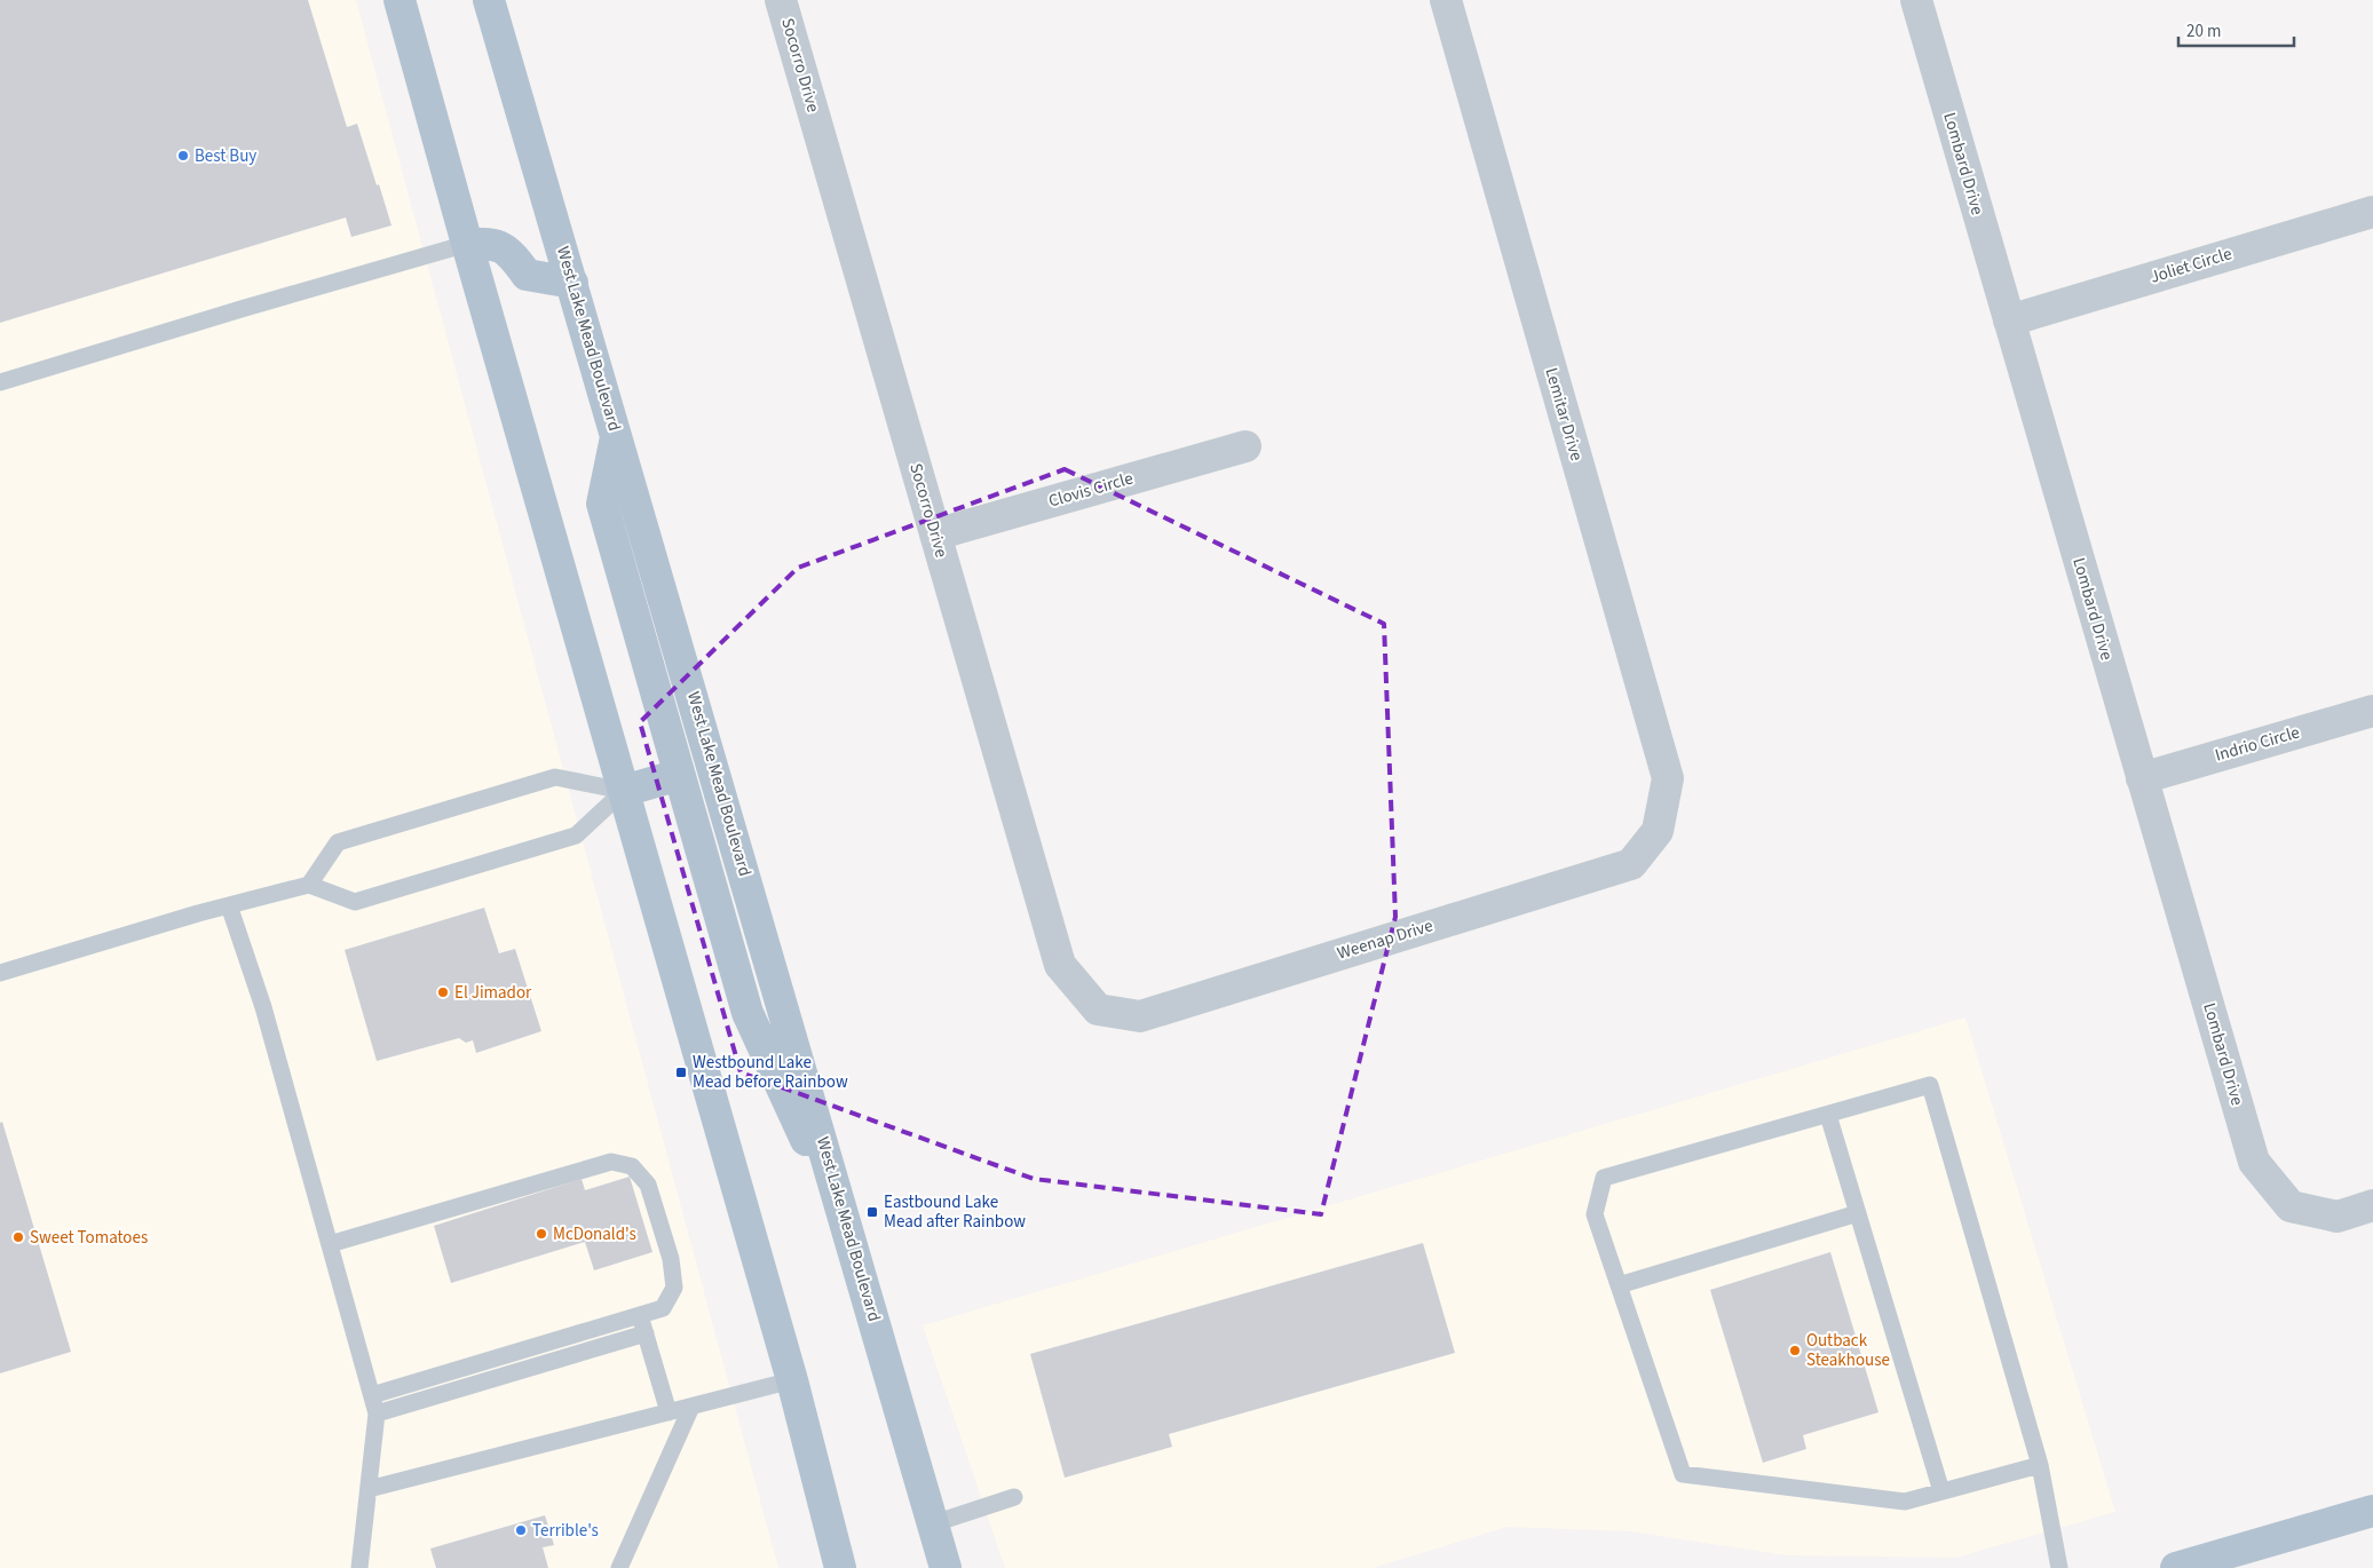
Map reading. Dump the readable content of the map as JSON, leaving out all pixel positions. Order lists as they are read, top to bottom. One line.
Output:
{"streets":{"main road":["West Lake Mead Boulevard"],"street":["Socorro Drive","Lombard Drive","Joliet Circle","Lemitar Drive","Clovis Circle","Indrio Circle","Weenap Drive"]},"crossings":[["Socorro Drive","Clovis Circle"],["Socorro Drive","Weenap Drive"],["Lombard Drive","Joliet Circle"],["Lombard Drive","Indrio Circle"],["Lemitar Drive","Weenap Drive"]],"places":{"other":["Best Buy","El Jimador","McDonald's","Sweet Tomatoes","Outback Steakhouse","Terrible's"],"transit":["Westbound Lake Mead before Rainbow","Eastbound Lake Mead after Rainbow"]},"scale_bar":"20 m"}
